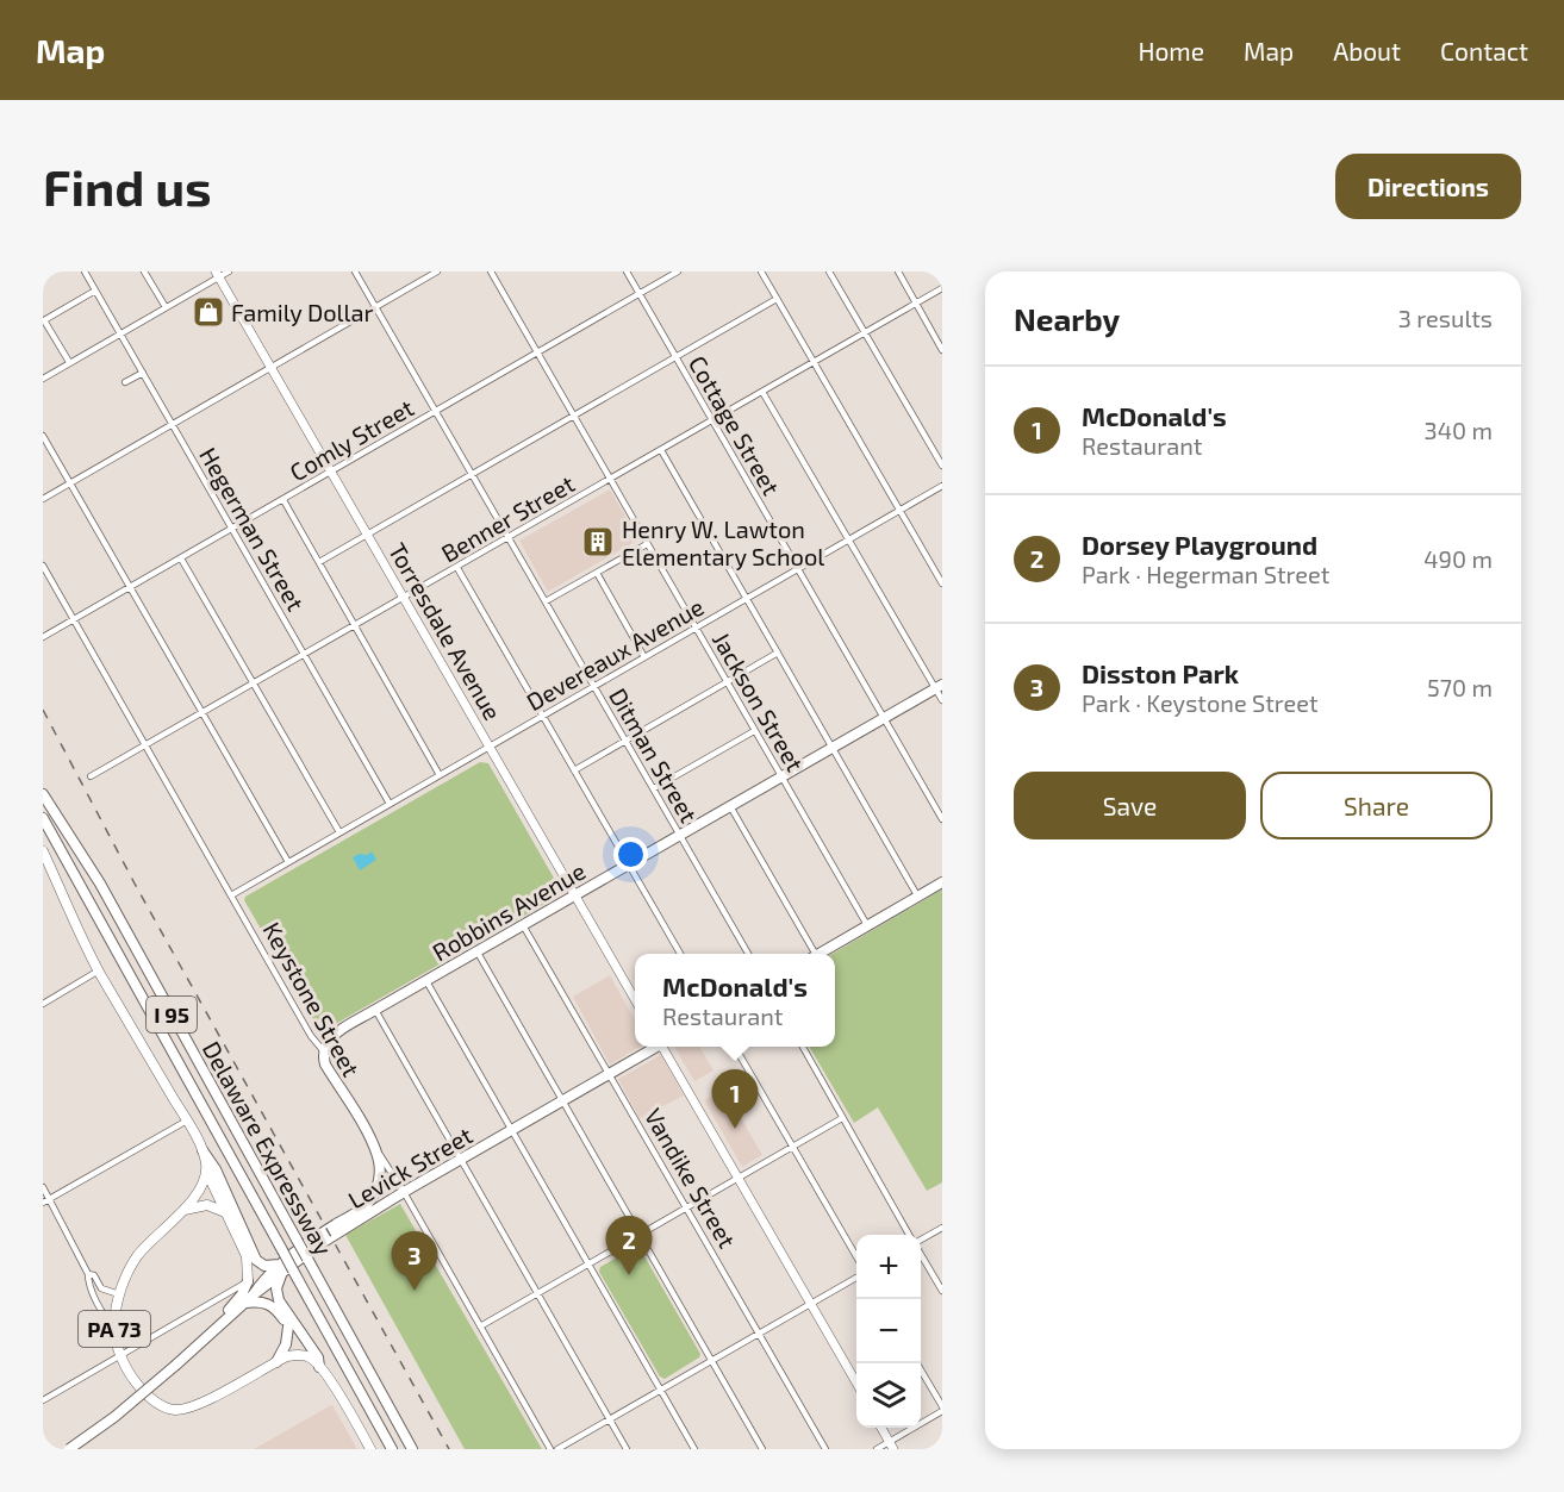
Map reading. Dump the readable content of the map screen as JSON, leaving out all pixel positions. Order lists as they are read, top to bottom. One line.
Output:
{"streets":{"highway":["Robbins Avenue","Keystone Street","I 95","Delaware Expressway","Levick Street","PA 73"],"street":["Cottage Street","Comly Street","Benner Street","Hegerman Street","Torresdale Avenue","Devereaux Avenue","Jackson Street","Ditman Street","Vandike Street"]},"crossings":[["Cottage Street","Comly Street"],["Cottage Street","Benner Street"],["Cottage Street","Devereaux Avenue"],["Cottage Street","Robbins Avenue"],["Comly Street","Hegerman Street"],["Comly Street","Torresdale Avenue"],["Comly Street","Jackson Street"],["Comly Street","Ditman Street"],["Comly Street","Keystone Street"],["Benner Street","Hegerman Street"],["Benner Street","Torresdale Avenue"],["Benner Street","Jackson Street"],["Benner Street","Ditman Street"],["Benner Street","Keystone Street"],["Hegerman Street","Devereaux Avenue"],["Torresdale Avenue","Devereaux Avenue"],["Torresdale Avenue","Robbins Avenue"],["Devereaux Avenue","Jackson Street"],["Devereaux Avenue","Ditman Street"],["Devereaux Avenue","Keystone Street"],["Jackson Street","Robbins Avenue"],["Ditman Street","Robbins Avenue"],["Robbins Avenue","Keystone Street"],["Robbins Avenue","Vandike Street"],["Keystone Street","Levick Street"],["Delaware Expressway","Levick Street"],["Levick Street","Vandike Street"],["Levick Street","PA 73"]],"places":{"shop":["Family Dollar"],"building":["Henry W. Lawton Elementary School"]},"page":{"header":"Map","nav":["Home","Map","About","Contact"],"buttons":["Directions",["Save","Share"]],"title":"Find us","heading":["Nearby","3 results"],"list":[{"mark":"1","name":"McDonald's","note":"Restaurant","value":"340 m"},{"mark":"2","name":"Dorsey Playground","note":"Park · Hegerman Street","value":"490 m"},{"mark":"3","name":"Disston Park","note":"Park · Keystone Street","value":"570 m"}],"popup":["McDonald's","Restaurant"],"pins":["1","2","3"],"map_buttons":["+","−"]}}
